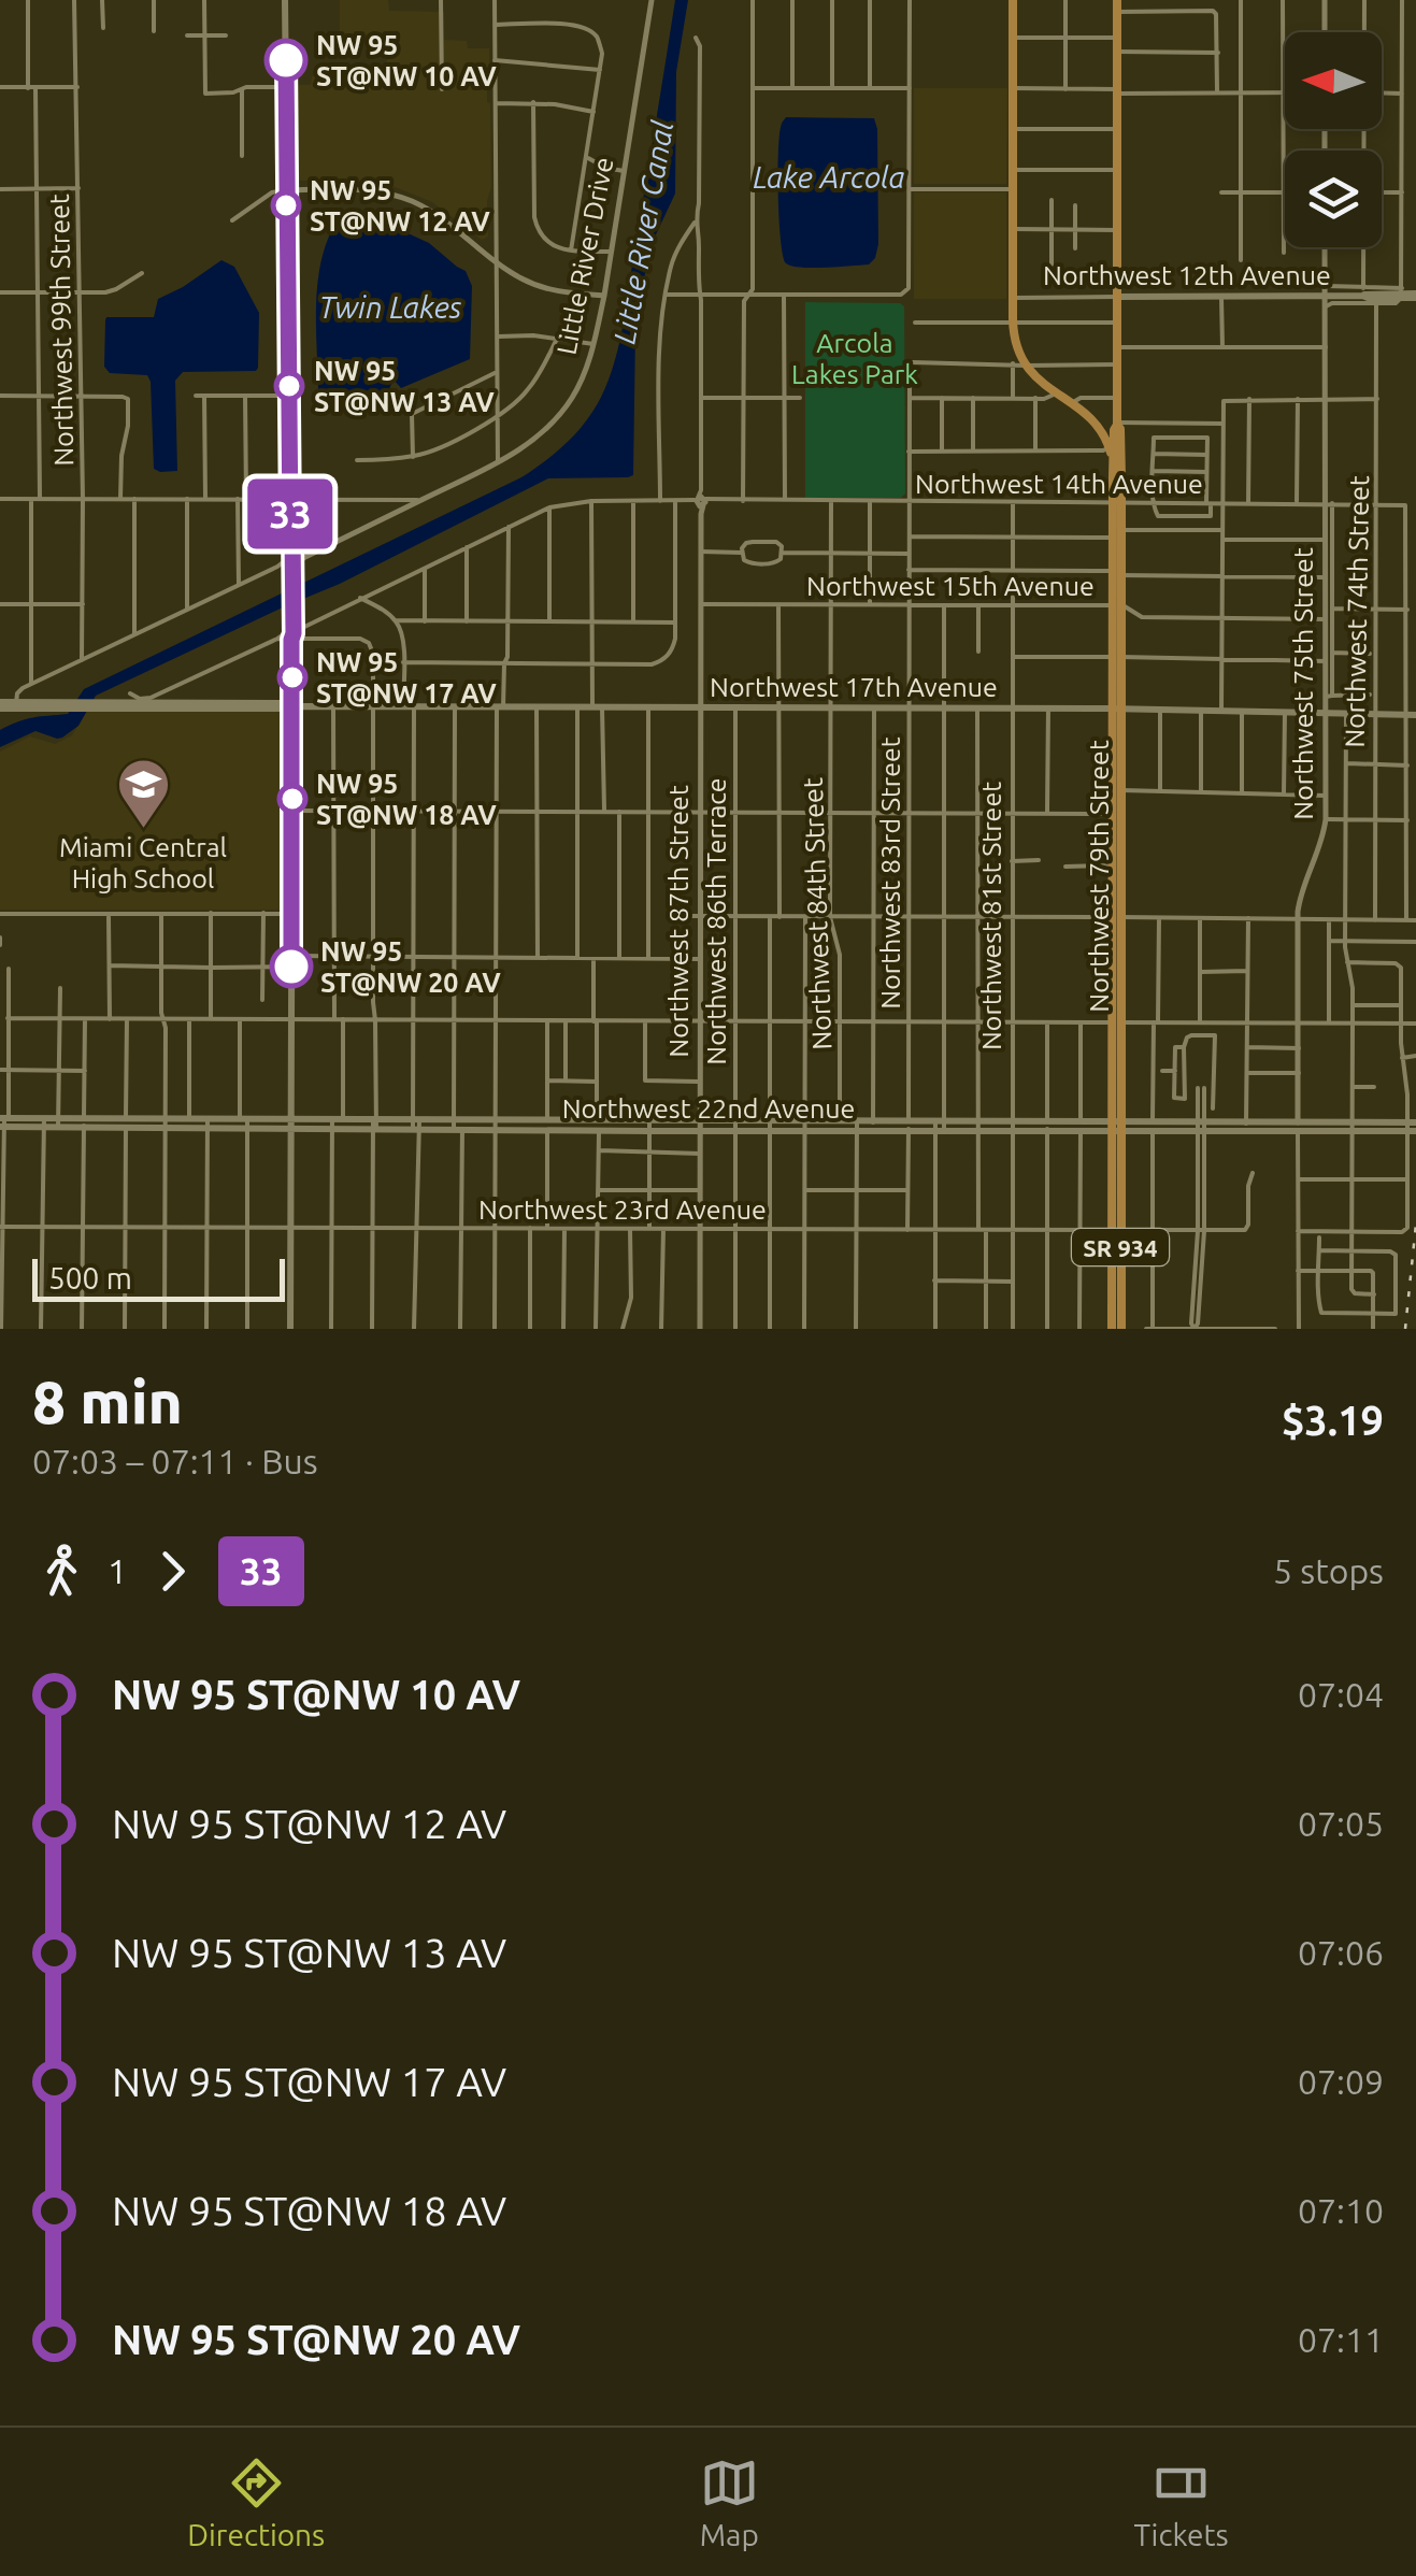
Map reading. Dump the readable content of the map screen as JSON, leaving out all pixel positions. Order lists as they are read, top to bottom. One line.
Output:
{"streets":{"main road":["Northwest 12th Avenue","Northwest 17th Avenue","Northwest 79th Street","Northwest 22nd Avenue","SR 934"],"street":["Little River Drive","Northwest 99th Street","Northwest 14th Avenue","Northwest 15th Avenue","Northwest 74th Street","Northwest 75th Street","Northwest 83rd Street","Northwest 84th Street","Northwest 81st Street","Northwest 87th Street","Northwest 86th Terrace","Northwest 23rd Avenue"]},"crossings":[["Little River Drive","Northwest 99th Street"],["Little River Drive","Northwest 17th Avenue"],["Northwest 12th Avenue","Northwest 74th Street"],["Northwest 12th Avenue","Northwest 75th Street"],["Northwest 12th Avenue","Northwest 79th Street"],["Northwest 12th Avenue","SR 934"],["Northwest 14th Avenue","Northwest 74th Street"],["Northwest 14th Avenue","Northwest 75th Street"],["Northwest 14th Avenue","Northwest 83rd Street"],["Northwest 14th Avenue","Northwest 79th Street"],["Northwest 14th Avenue","Northwest 84th Street"],["Northwest 14th Avenue","Northwest 81st Street"],["Northwest 14th Avenue","Northwest 87th Street"],["Northwest 15th Avenue","Northwest 75th Street"],["Northwest 15th Avenue","Northwest 83rd Street"],["Northwest 15th Avenue","Northwest 79th Street"],["Northwest 15th Avenue","Northwest 84th Street"],["Northwest 15th Avenue","Northwest 81st Street"],["Northwest 15th Avenue","Northwest 87th Street"],["Northwest 74th Street","Northwest 17th Avenue"],["Northwest 75th Street","Northwest 17th Avenue"],["Northwest 75th Street","Northwest 22nd Avenue"],["Northwest 17th Avenue","Northwest 83rd Street"],["Northwest 17th Avenue","Northwest 79th Street"],["Northwest 17th Avenue","Northwest 84th Street"],["Northwest 17th Avenue","Northwest 81st Street"],["Northwest 17th Avenue","Northwest 87th Street"],["Northwest 17th Avenue","Northwest 86th Terrace"],["Northwest 83rd Street","Northwest 22nd Avenue"],["Northwest 83rd Street","Northwest 23rd Avenue"],["Northwest 79th Street","Northwest 22nd Avenue"],["Northwest 79th Street","Northwest 23rd Avenue"],["Northwest 79th Street","SR 934"],["Northwest 84th Street","Northwest 22nd Avenue"],["Northwest 81st Street","Northwest 22nd Avenue"],["Northwest 81st Street","Northwest 23rd Avenue"],["Northwest 87th Street","Northwest 22nd Avenue"],["Northwest 87th Street","Northwest 23rd Avenue"],["Northwest 86th Terrace","Northwest 22nd Avenue"],["Northwest 86th Terrace","Northwest 23rd Avenue"]],"water":["Lake Arcola","Little River Canal","Twin Lakes"],"parks":["Arcola Lakes Park"],"places":{"other":["NW 95 ST@NW 10 AV","NW 95 ST@NW 12 AV","NW 95 ST@NW 13 AV","NW 95 ST@NW 17 AV","NW 95 ST@NW 18 AV","NW 95 ST@NW 20 AV"],"school or university":["Miami Central High School"]},"lines":["bus line 33"],"scale_bar":"500 m","north":"left","page":{"on_map":"33","scale":"500 m","heading":["8 min","07:03 – 07:11 · Bus","$3.19"],"legs":["1","33","5 stops"],"list":[{"name":"NW 95 ST@NW 10 AV","value":"07:04"},{"name":"NW 95 ST@NW 12 AV","value":"07:05"},{"name":"NW 95 ST@NW 13 AV","value":"07:06"},{"name":"NW 95 ST@NW 17 AV","value":"07:09"},{"name":"NW 95 ST@NW 18 AV","value":"07:10"},{"name":"NW 95 ST@NW 20 AV","value":"07:11"}],"tabs":["Directions","Map","Tickets"]}}
